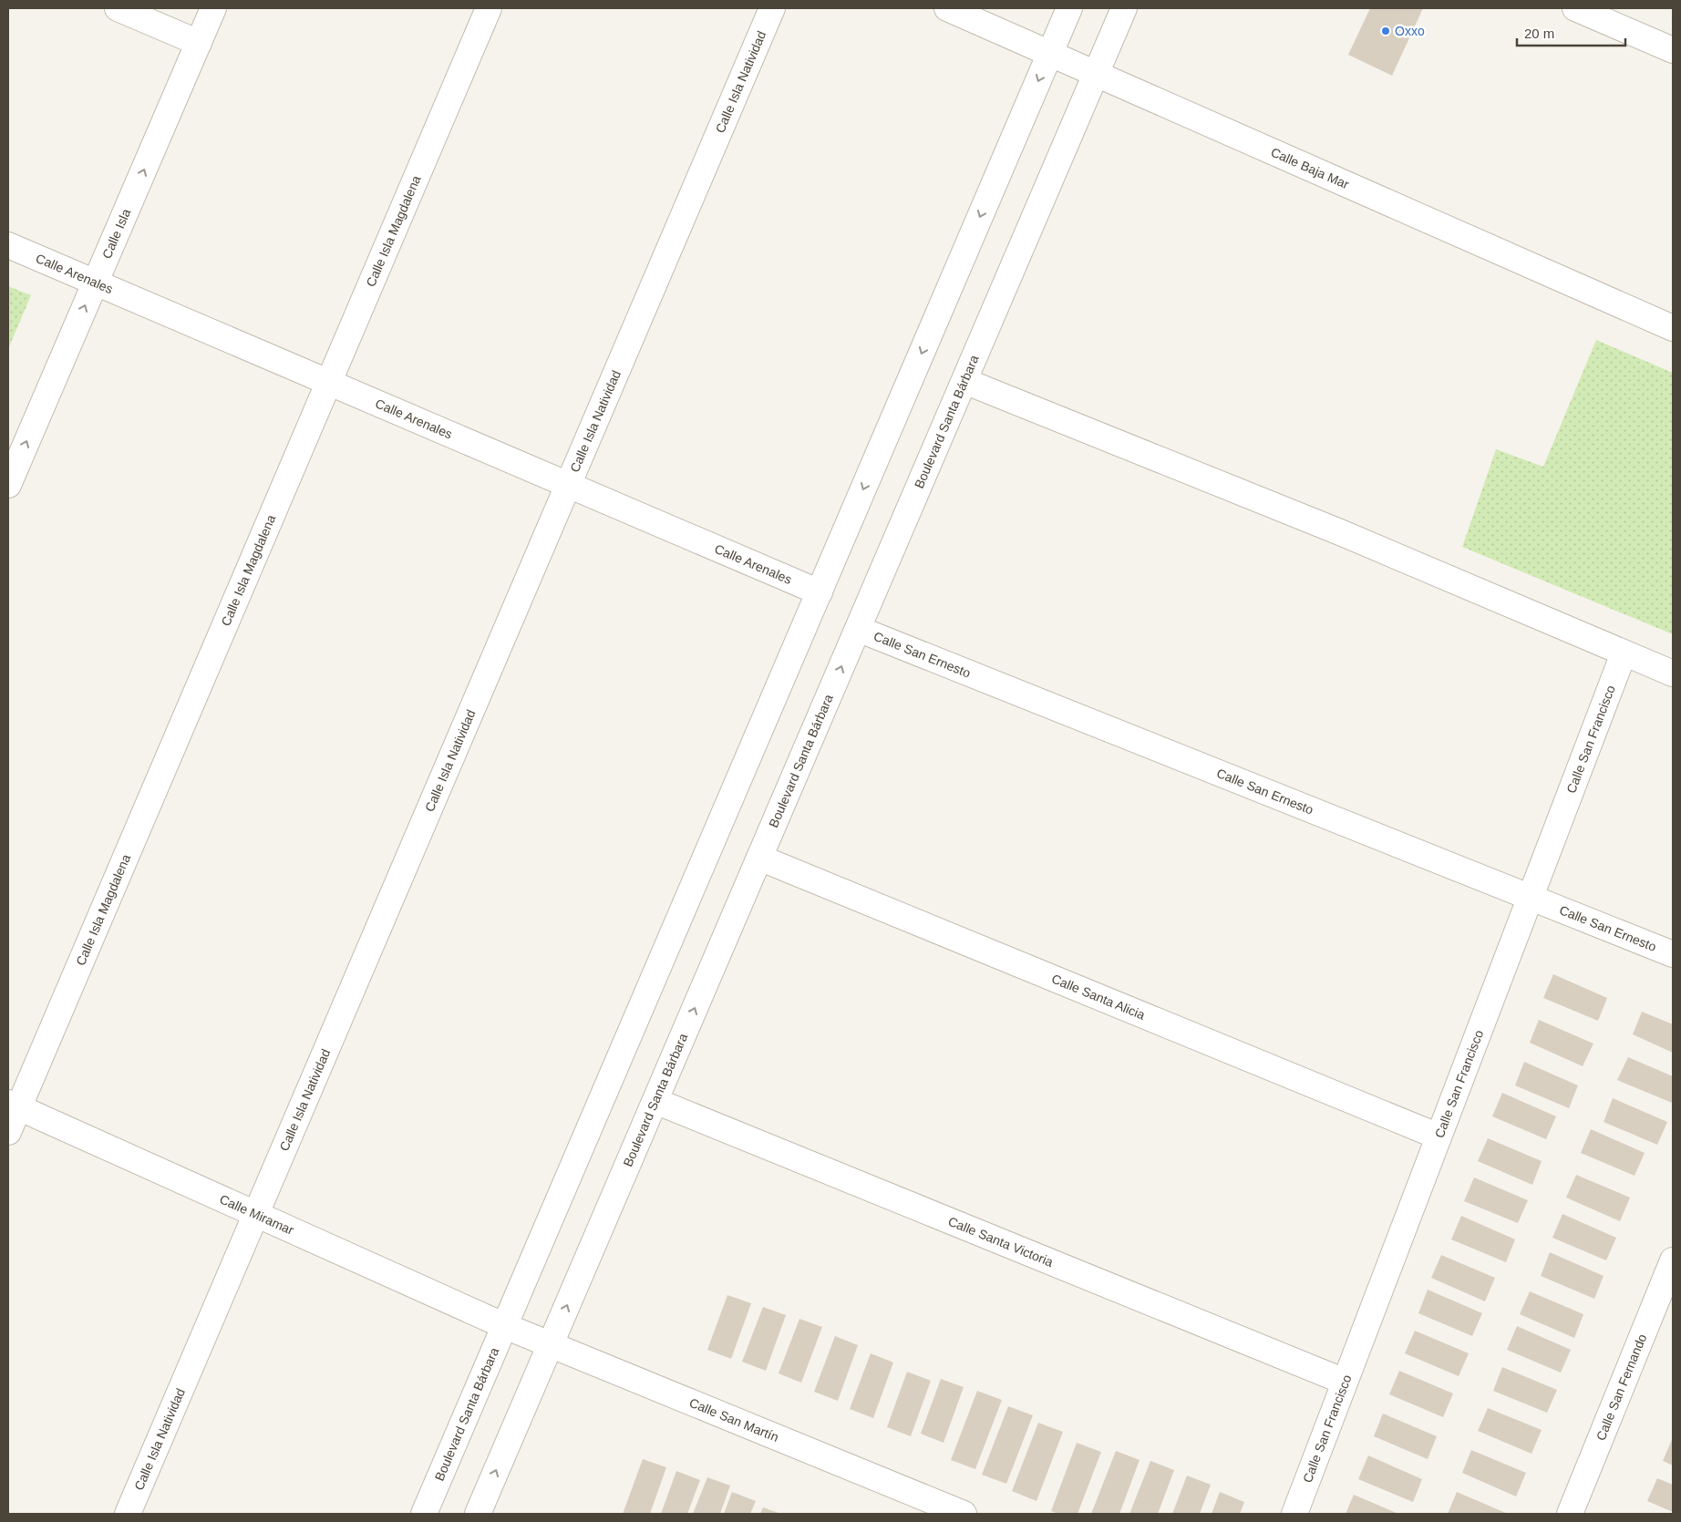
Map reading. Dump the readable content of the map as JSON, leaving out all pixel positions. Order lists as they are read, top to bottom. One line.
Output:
{"streets":{"street":["Calle Isla Natividad","Calle Baja Mar","Calle Isla Magdalena","Calle Isla","Calle Arenales","Boulevard Santa Bárbara","Calle San Ernesto","Calle San Francisco","Calle Santa Alicia","Calle Miramar","Calle Santa Victoria","Calle San Fernando","Calle San Martín"]},"crossings":[["Calle Isla Natividad","Calle Arenales"],["Calle Isla Natividad","Calle Miramar"],["Calle Baja Mar","Boulevard Santa Bárbara"],["Calle Isla Magdalena","Calle Arenales"],["Calle Isla Magdalena","Calle Miramar"],["Calle Isla","Calle Arenales"],["Calle Arenales","Boulevard Santa Bárbara"],["Boulevard Santa Bárbara","Calle San Ernesto"],["Boulevard Santa Bárbara","Calle Santa Alicia"],["Boulevard Santa Bárbara","Calle Miramar"],["Boulevard Santa Bárbara","Calle Santa Victoria"],["Boulevard Santa Bárbara","Calle San Martín"],["Calle San Ernesto","Calle San Francisco"],["Calle San Francisco","Calle Santa Alicia"],["Calle San Francisco","Calle Santa Victoria"],["Calle Miramar","Calle San Martín"]],"one_way":["Calle Isla"],"places":["Oxxo"],"scale_bar":"20 m"}
